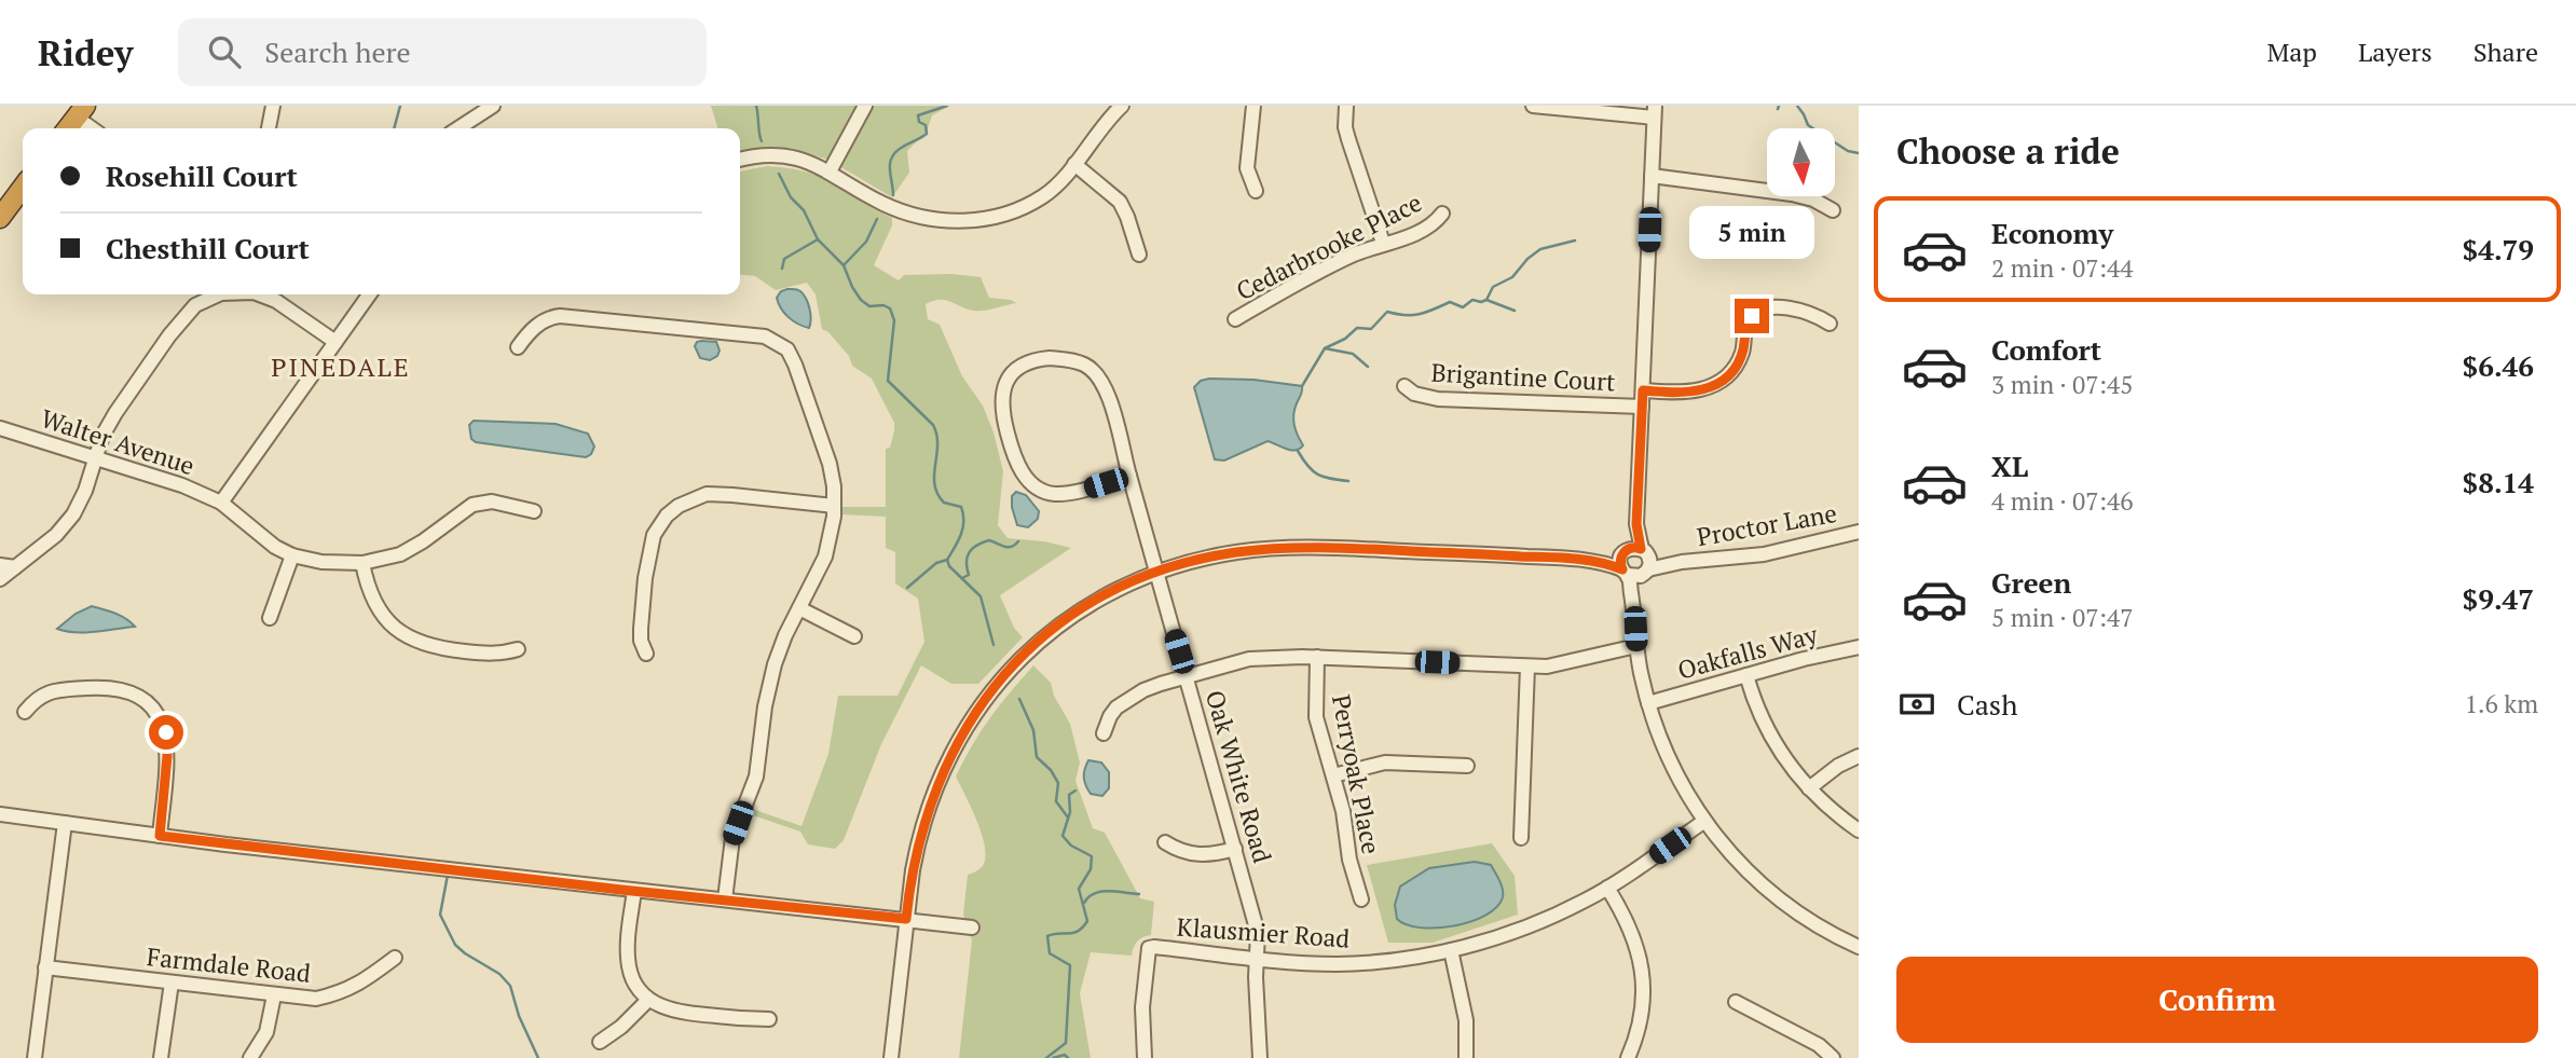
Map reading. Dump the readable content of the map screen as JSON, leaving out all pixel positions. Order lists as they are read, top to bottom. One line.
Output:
{"streets":{"street":["Cedarbrooke Place","Brigantine Court","Walter Avenue","Proctor Lane","Oakfalls Way","Perryoak Place","Oak White Road","Klausmier Road","Farmdale Road"]},"crossings":[["Proctor Lane","Oak White Road"],["Oak White Road","Klausmier Road"]],"districts":["PINEDALE"],"north":"bottom","page":{"header":"Ridey","search":"Search here","nav":["Map","Layers","Share"],"heading":"Choose a ride","banner":["Rosehill Court","Chesthill Court"],"list":[{"name":"Economy","note":"2 min · 07:44","value":"$4.79"},{"name":"Comfort","note":"3 min · 07:45","value":"$6.46"},{"name":"XL","note":"4 min · 07:46","value":"$8.14"},{"name":"Green","note":"5 min · 07:47","value":"$9.47"}],"bubble":"5 min","pay":["Cash","1.6 km"],"buttons":"Confirm"}}
